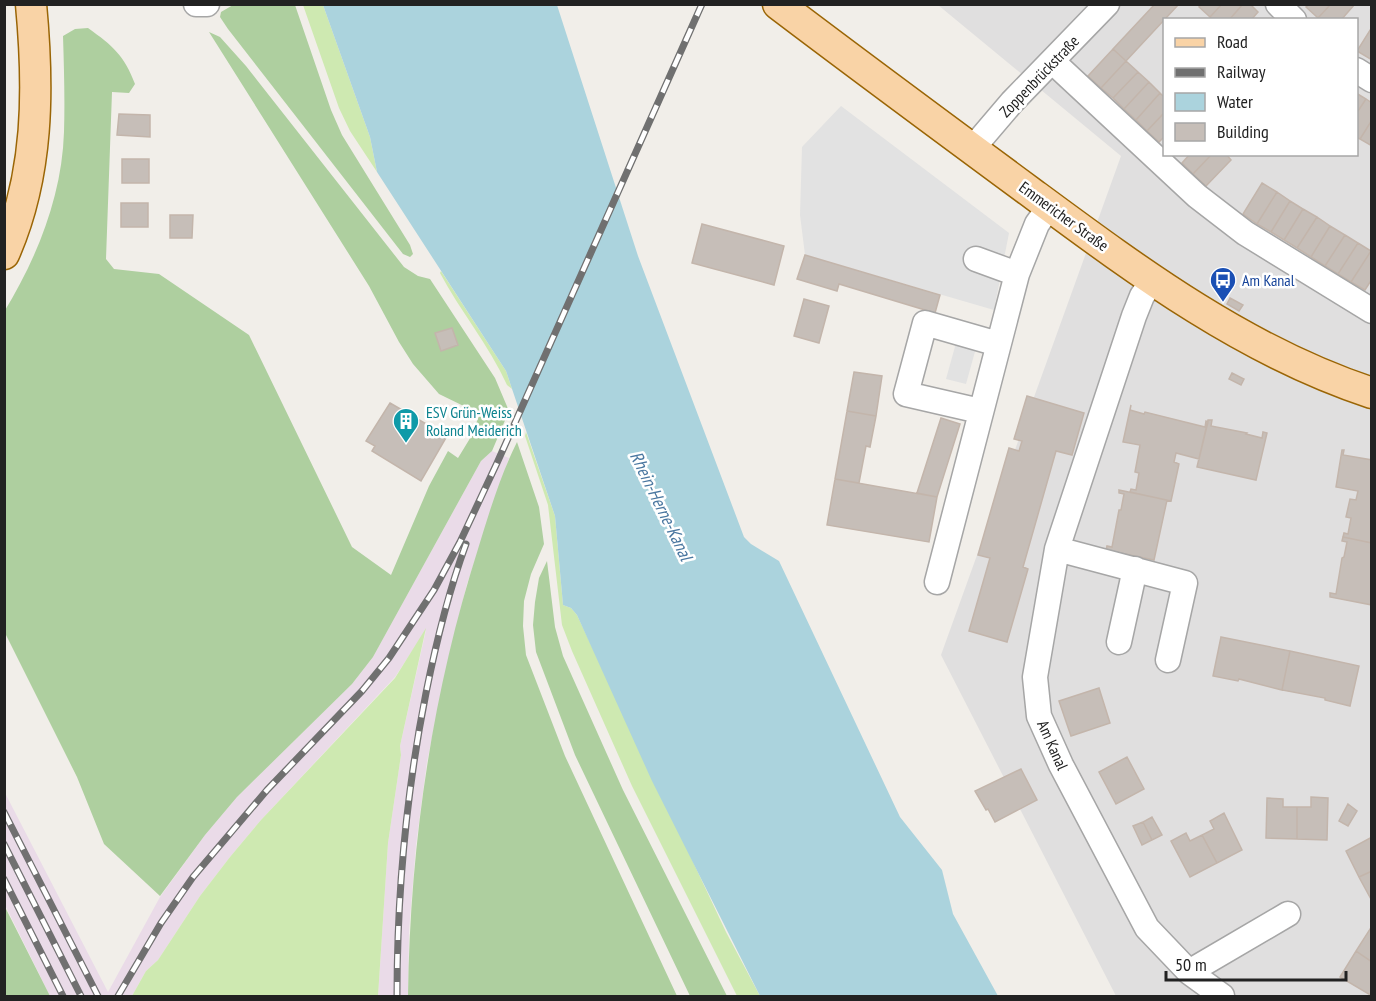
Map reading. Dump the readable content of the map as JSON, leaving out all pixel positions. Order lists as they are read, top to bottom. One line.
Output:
{"streets":{"main road":["Emmericher Straße"],"street":["Zoppenbrückstraße","Am Kanal"]},"crossings":[["Zoppenbrückstraße","Emmericher Straße"],["Emmericher Straße","Am Kanal"]],"water":["Rhein-Herne-Kanal"],"places":{"bus stop":["Am Kanal"],"building":["ESV Grün-Weiss Roland Meiderich"]},"legend":["Road","Railway","Water","Building"],"scale_bar":"50 m"}
